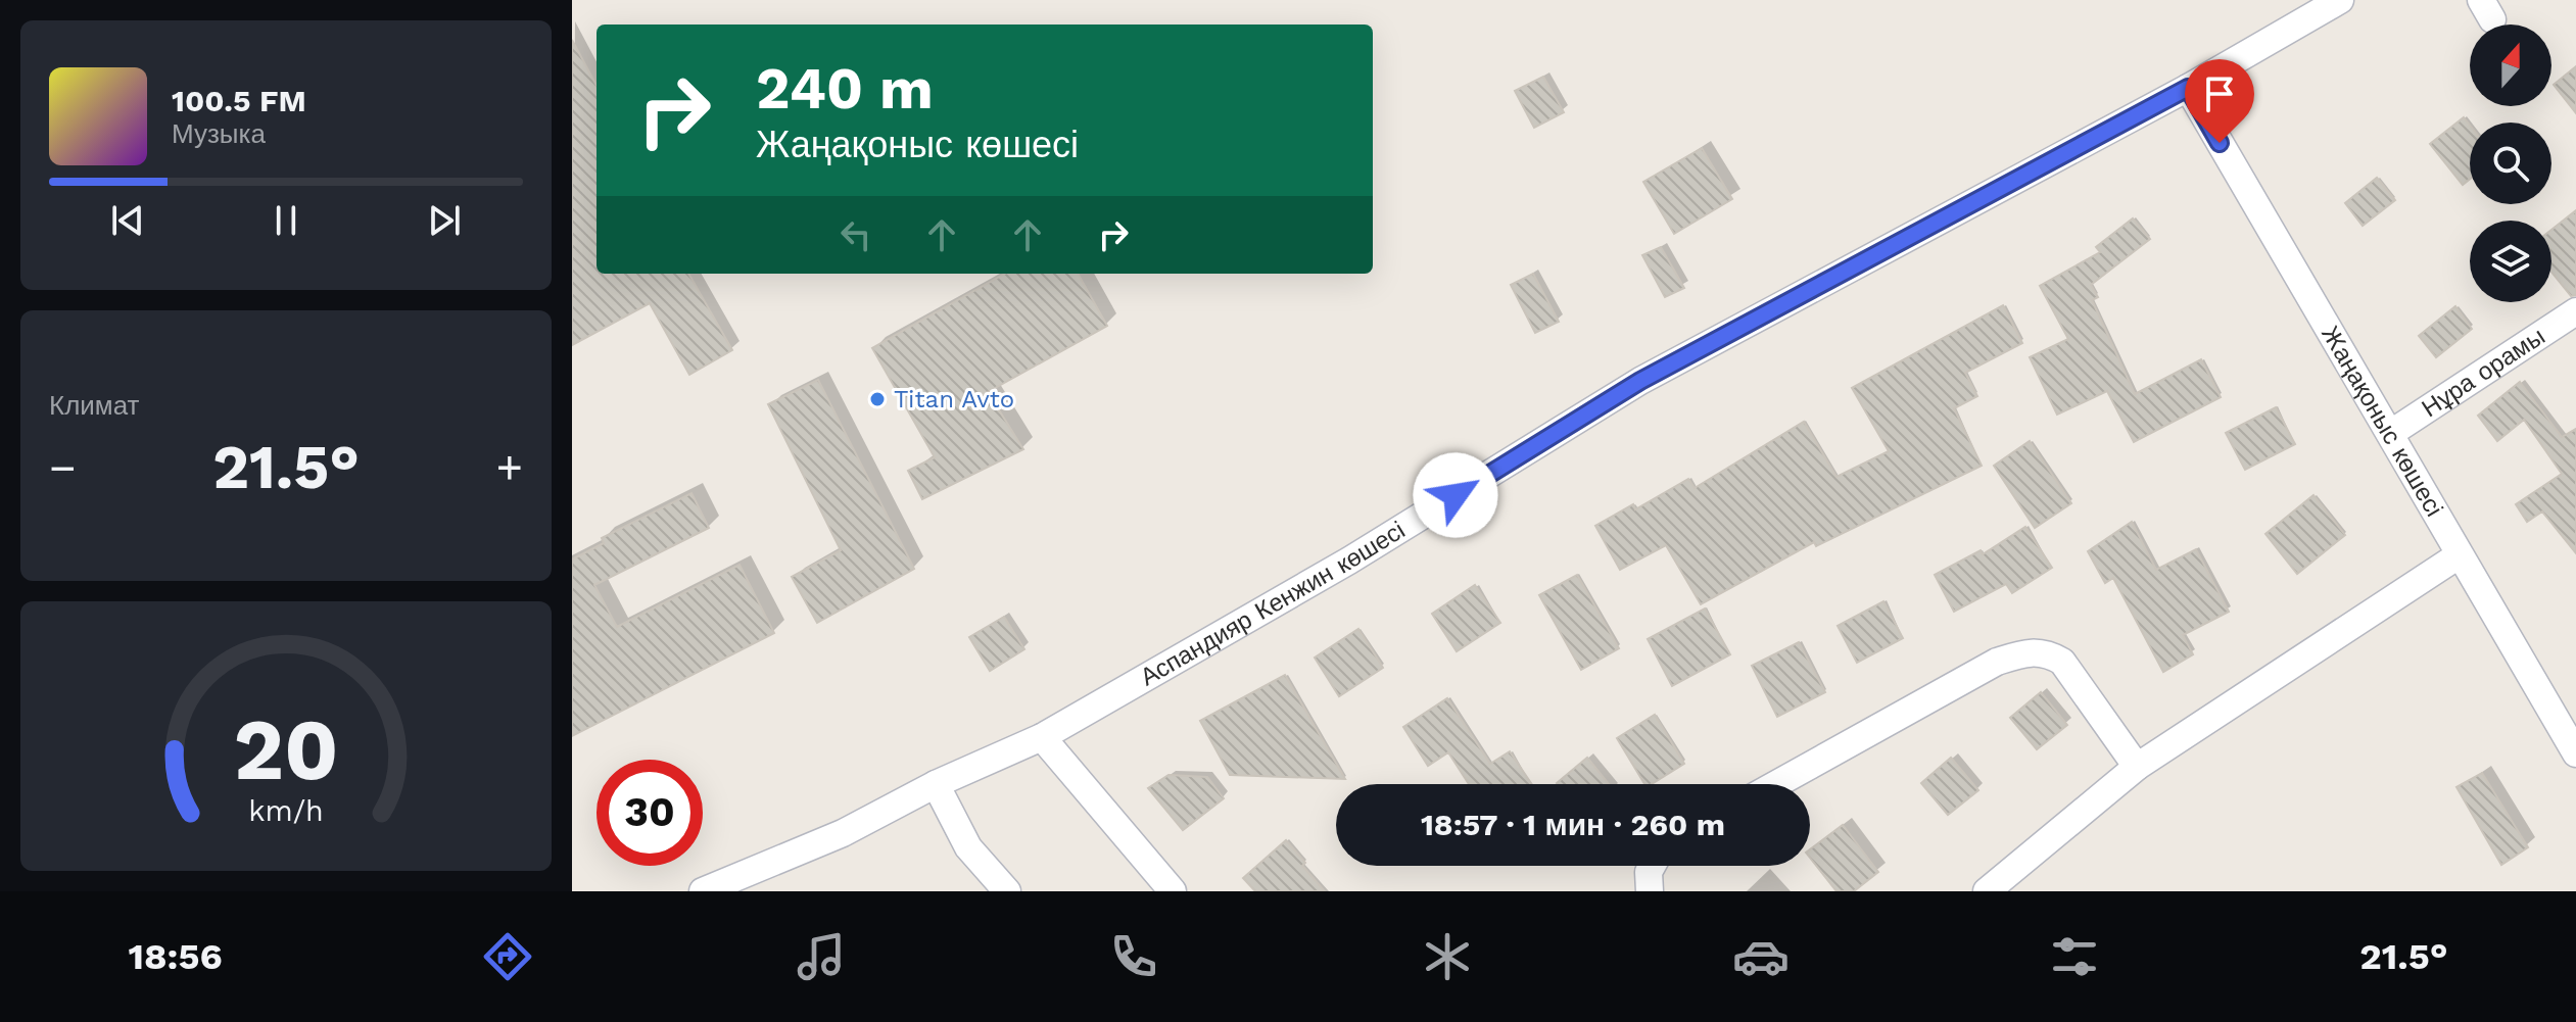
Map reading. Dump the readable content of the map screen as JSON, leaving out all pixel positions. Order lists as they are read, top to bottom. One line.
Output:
{"streets":{"street":["Нұра орамы","Жаңақоныс көшесі","Аспандияр Кенжин көшесі"]},"crossings":[["Нұра орамы","Жаңақоныс көшесі"],["Жаңақоныс көшесі","Аспандияр Кенжин көшесі"]],"places":["Titan Avto"],"north":"top","page":{"turn":["240 m","Жаңақоныс көшесі"],"song":["100.5 FM","Музыка"],"tile":"Климат","heat":["−","21.5°","+"],"limit":"30","trip":"18:57 · 1 мин · 260 m","tabs":["18:56","21.5°"],"gauge":["20","km/h"]}}
